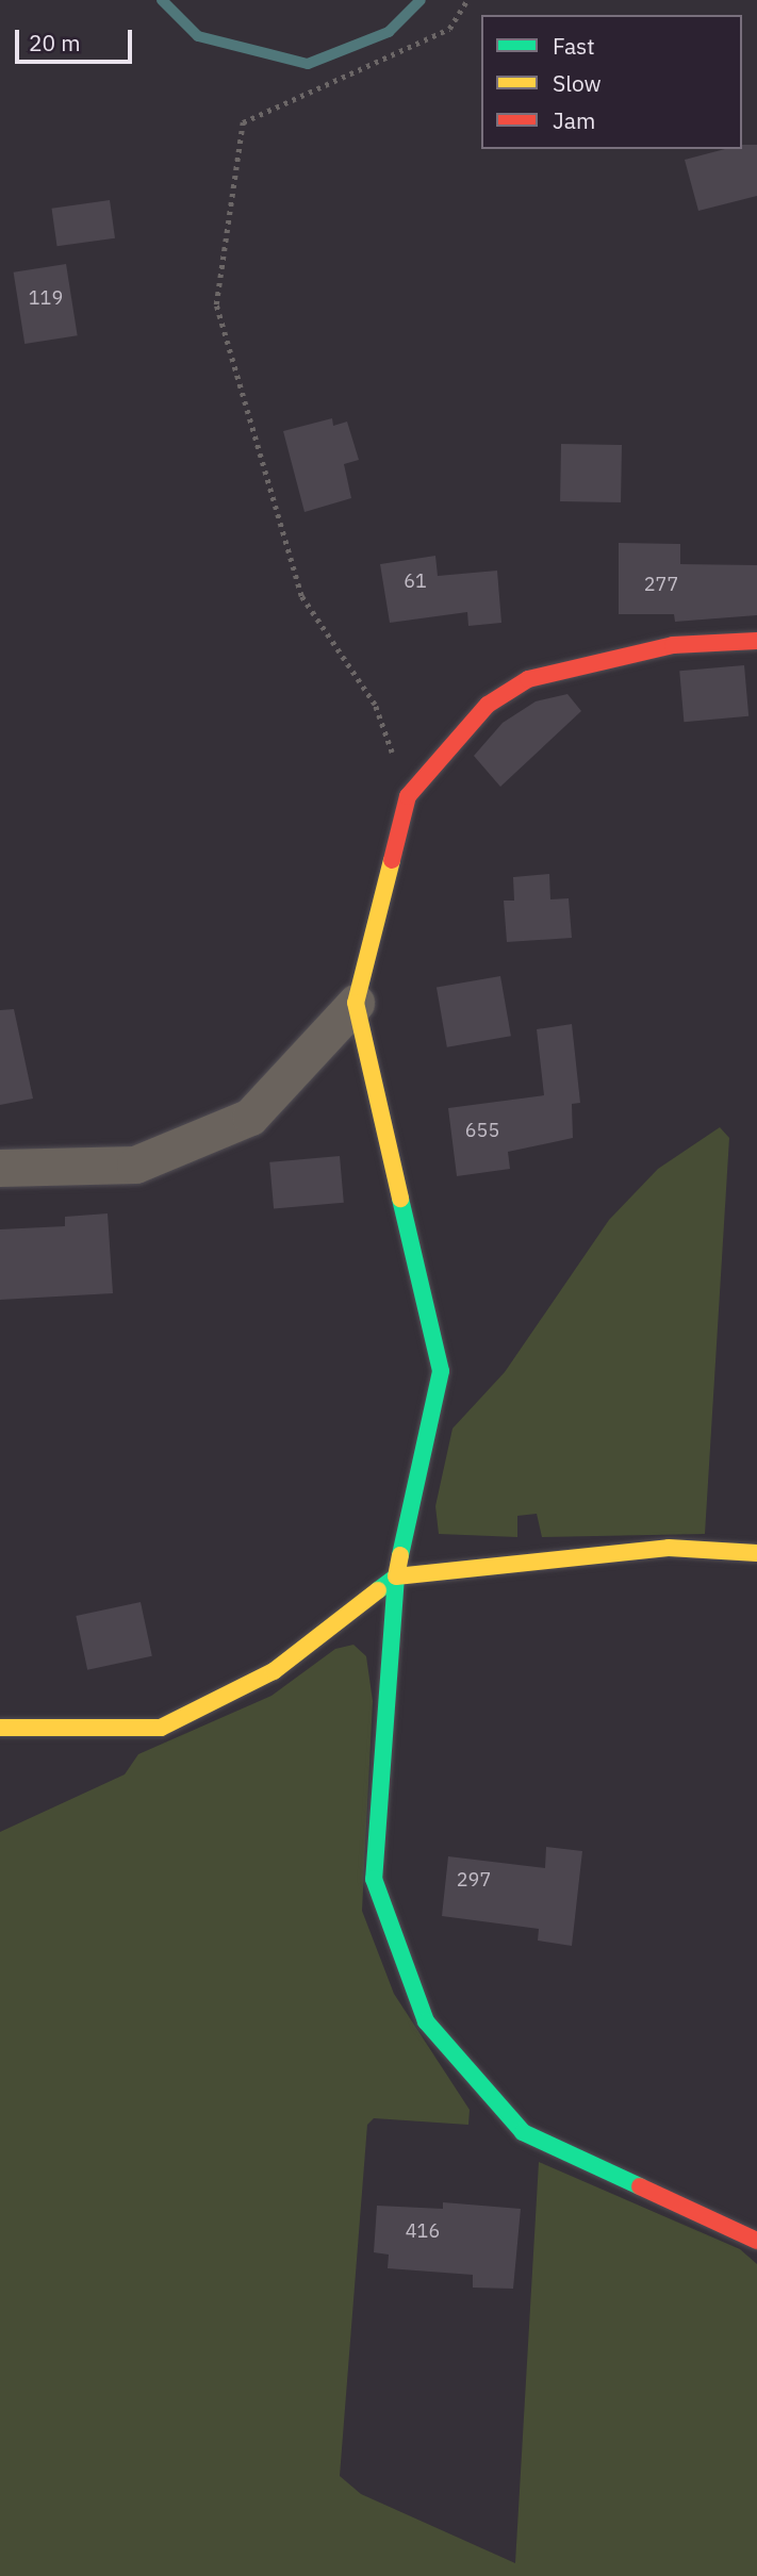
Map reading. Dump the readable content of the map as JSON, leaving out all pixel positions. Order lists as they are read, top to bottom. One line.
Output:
{"house_numbers":["119","61","277","655","297","416"],"legend":["Fast","Slow","Jam"],"scale_bar":"20 m"}
